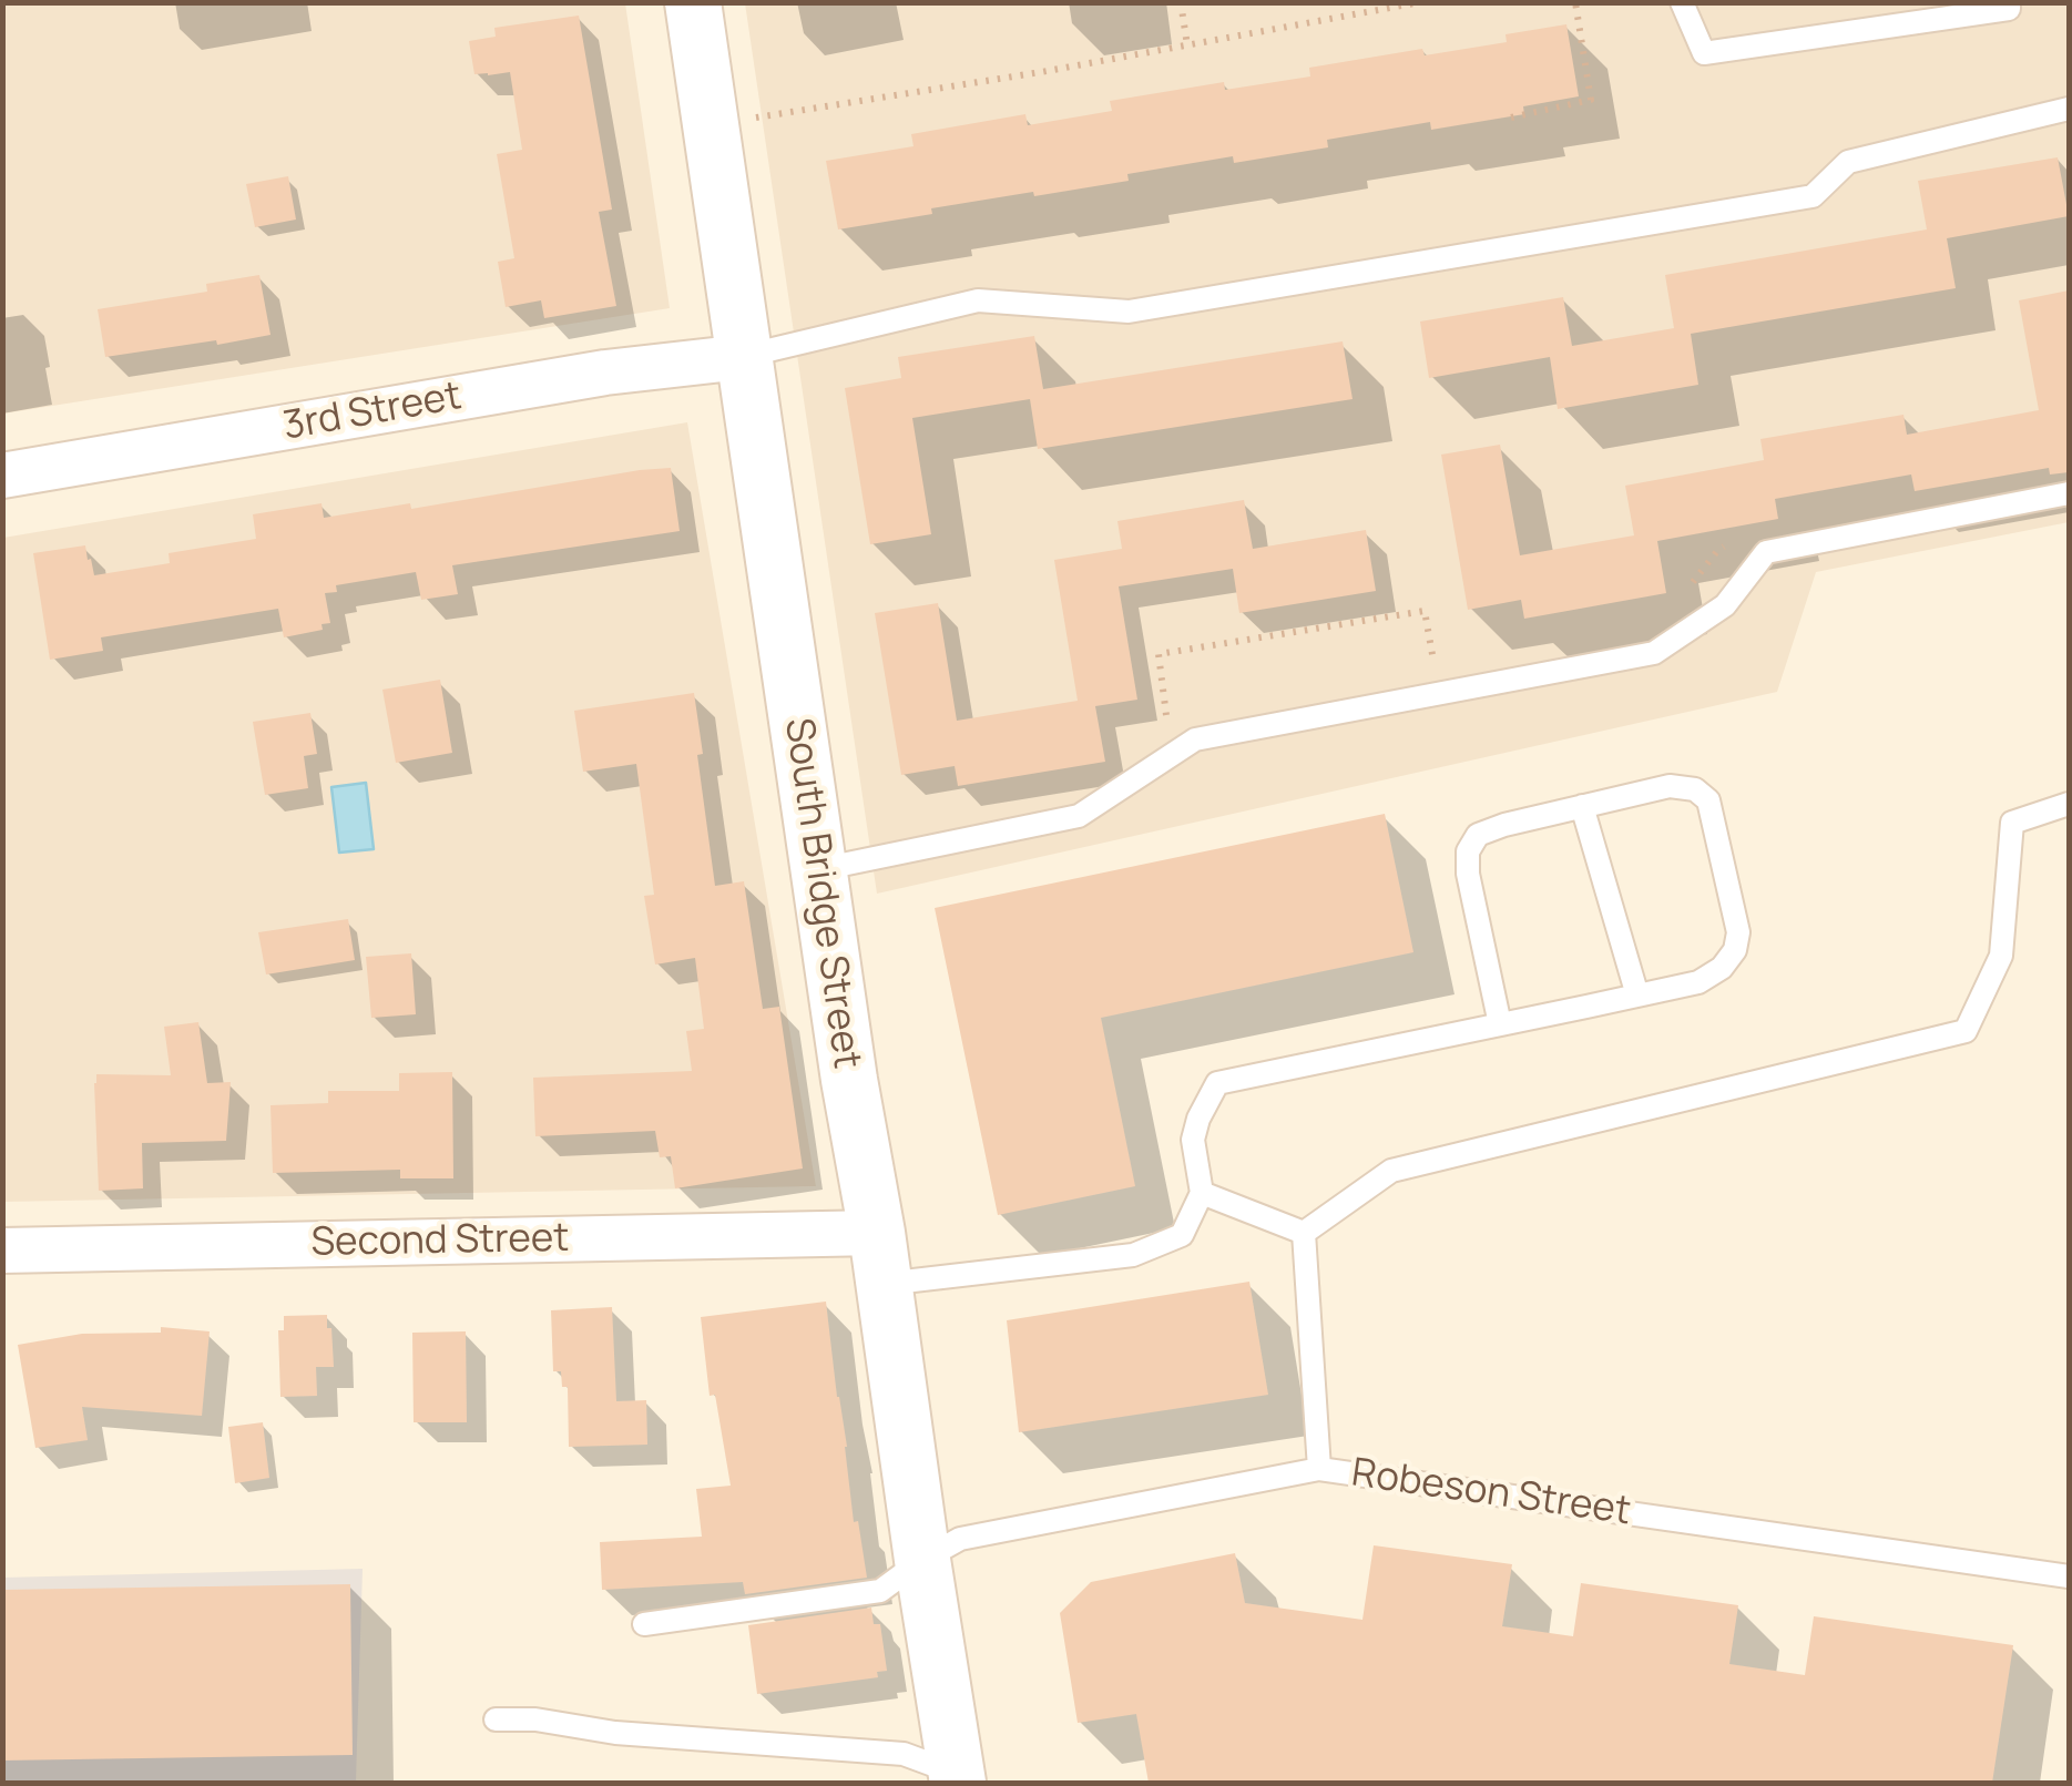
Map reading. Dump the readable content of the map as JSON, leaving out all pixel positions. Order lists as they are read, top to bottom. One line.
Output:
{"streets":{"street":["3rd Street","South Bridge Street","Second Street"],"lane":["Robeson Street"]},"crossings":[["3rd Street","South Bridge Street"],["South Bridge Street","Second Street"],["South Bridge Street","Robeson Street"]]}
